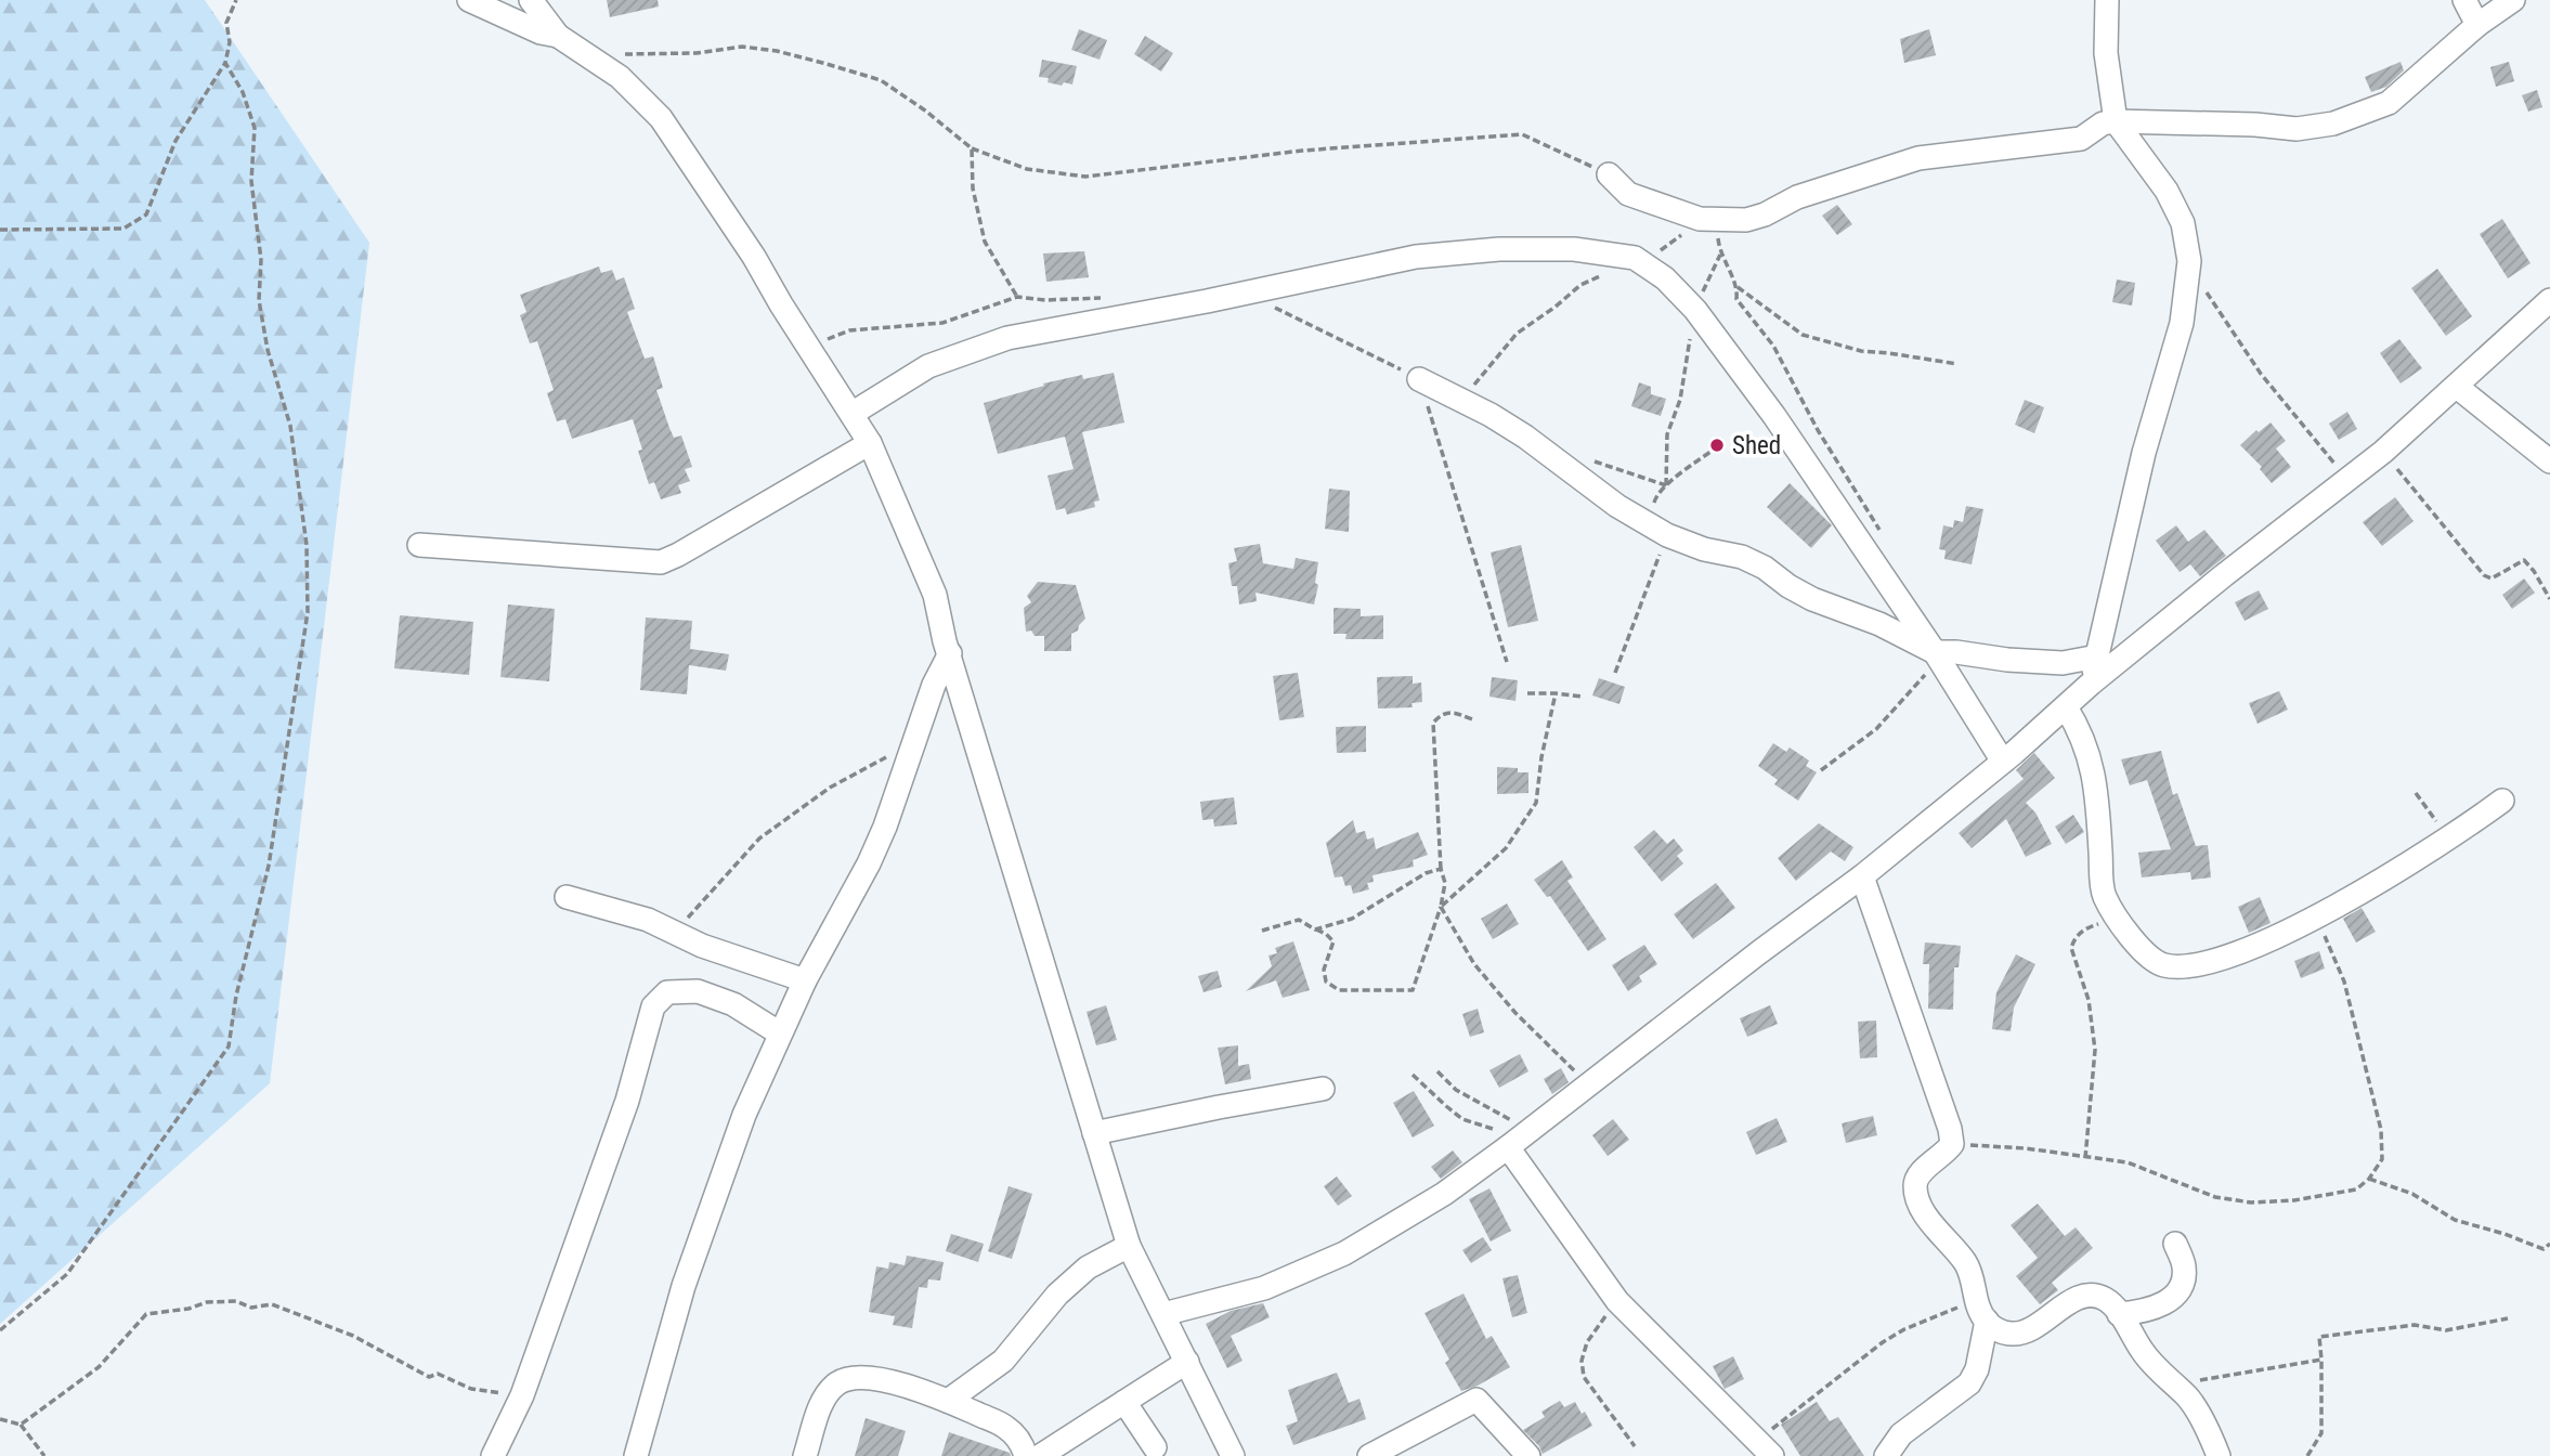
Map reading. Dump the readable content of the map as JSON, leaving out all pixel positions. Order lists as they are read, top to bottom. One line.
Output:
{"places":["Shed"]}
